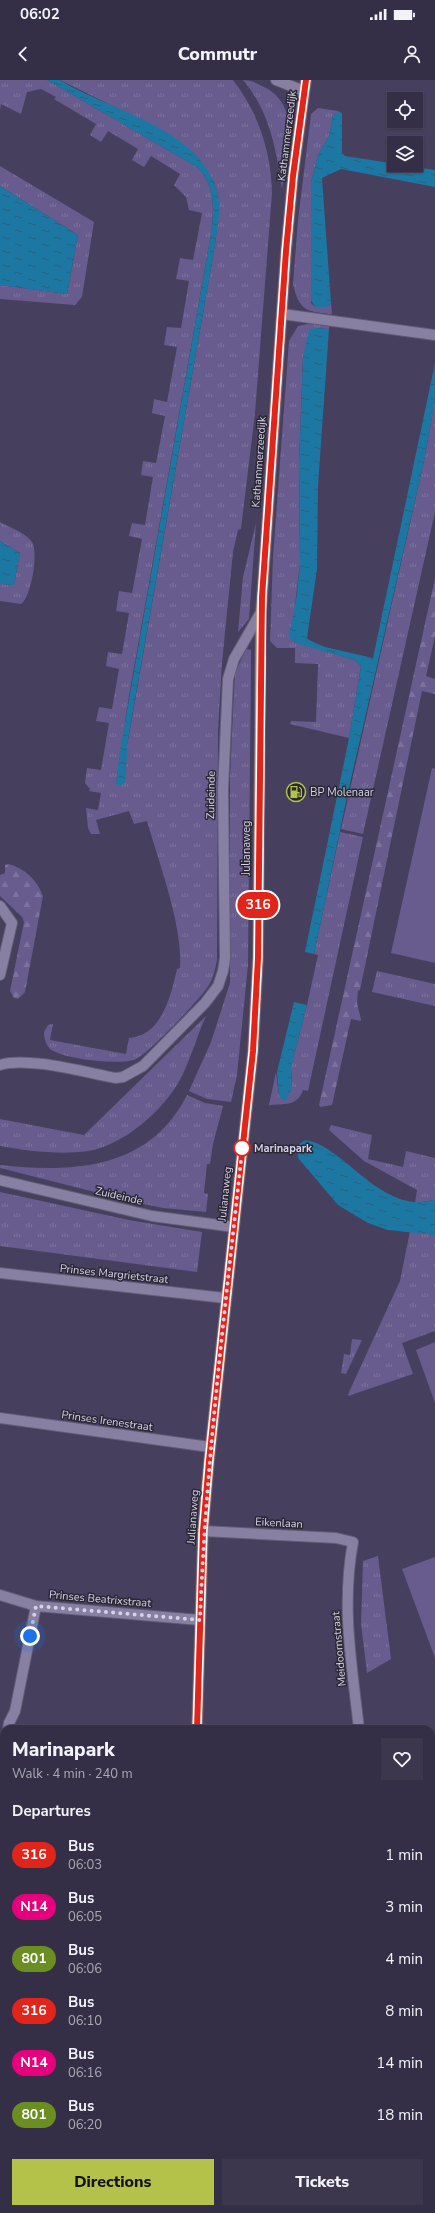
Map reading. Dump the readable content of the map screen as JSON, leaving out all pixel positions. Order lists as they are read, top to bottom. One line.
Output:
{"streets":{"main road":["Kathammerzeedijk","Julianaweg"],"street":["Zuideinde","Prinses Margrietstraat","Prinses Irenestraat","Eikenlaan","Prinses Beatrixstraat","Meidoornstraat"]},"crossings":[["Kathammerzeedijk","Zuideinde"],["Kathammerzeedijk","Julianaweg"],["Zuideinde","Julianaweg"],["Julianaweg","Prinses Margrietstraat"],["Julianaweg","Prinses Irenestraat"],["Julianaweg","Eikenlaan"],["Julianaweg","Prinses Beatrixstraat"],["Eikenlaan","Meidoornstraat"]],"places":{"fuel station":["BP Molenaar"],"other":["Marinapark"]},"lines":["bus line 316"],"page":{"status":"06:02","header":"Commutr","on_map":"316","heading":[["Marinapark","Walk · 4 min · 240 m"],"Departures"],"list":[{"mark":"316","name":"Bus","note":"06:03","value":"1 min"},{"mark":"N14","name":"Bus","note":"06:05","value":"3 min"},{"mark":"801","name":"Bus","note":"06:06","value":"4 min"},{"mark":"316","name":"Bus","note":"06:10","value":"8 min"},{"mark":"N14","name":"Bus","note":"06:16","value":"14 min"},{"mark":"801","name":"Bus","note":"06:20","value":"18 min"}],"buttons":["Directions","Tickets"]}}
